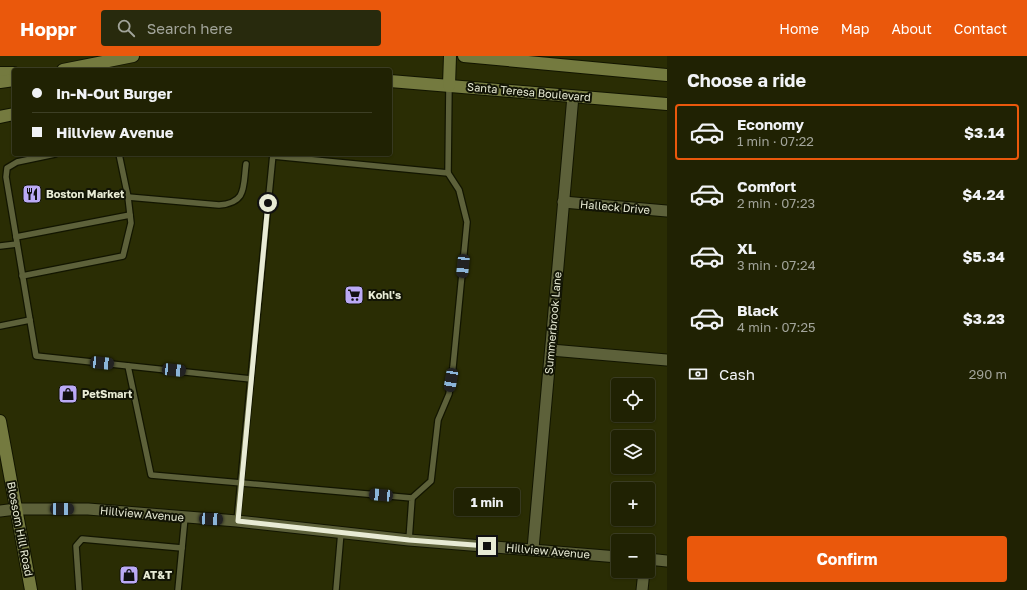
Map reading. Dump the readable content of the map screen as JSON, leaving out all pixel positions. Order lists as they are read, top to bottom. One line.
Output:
{"streets":{"main road":["Santa Teresa Boulevard","Blossom Hill Road"],"street":["Halleck Drive","Summerbrook Lane","Hillview Avenue"]},"crossings":[["Santa Teresa Boulevard","Summerbrook Lane"],["Halleck Drive","Summerbrook Lane"],["Summerbrook Lane","Hillview Avenue"],["Hillview Avenue","Blossom Hill Road"]],"places":{"restaurant":["Boston Market"],"supermarket":["Kohl's"],"shop":["PetSmart","AT&T"]},"page":{"header":"Hoppr","search":"Search here","nav":["Home","Map","About","Contact"],"heading":"Choose a ride","banner":["In-N-Out Burger","Hillview Avenue"],"list":[{"name":"Economy","note":"1 min · 07:22","value":"$3.14"},{"name":"Comfort","note":"2 min · 07:23","value":"$4.24"},{"name":"XL","note":"3 min · 07:24","value":"$5.34"},{"name":"Black","note":"4 min · 07:25","value":"$3.23"}],"pay":["Cash","290 m"],"map_buttons":["+","−"],"bubble":"1 min","buttons":"Confirm"}}
